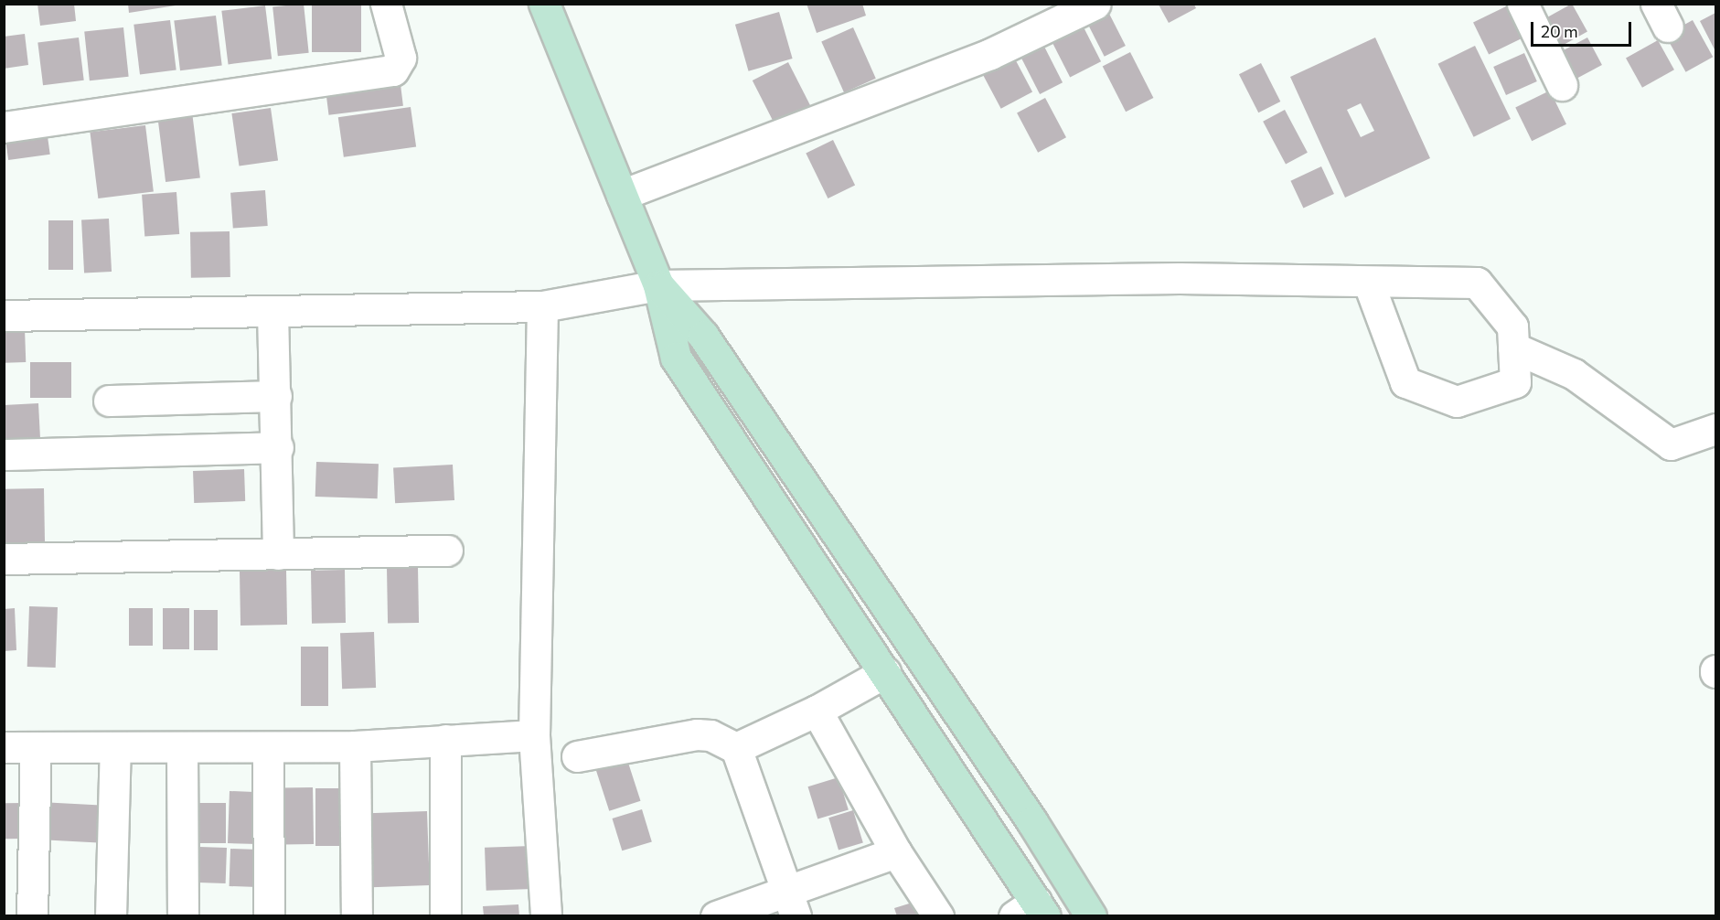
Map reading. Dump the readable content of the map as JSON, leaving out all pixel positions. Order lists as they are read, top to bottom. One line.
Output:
{"scale_bar":"20 m"}
